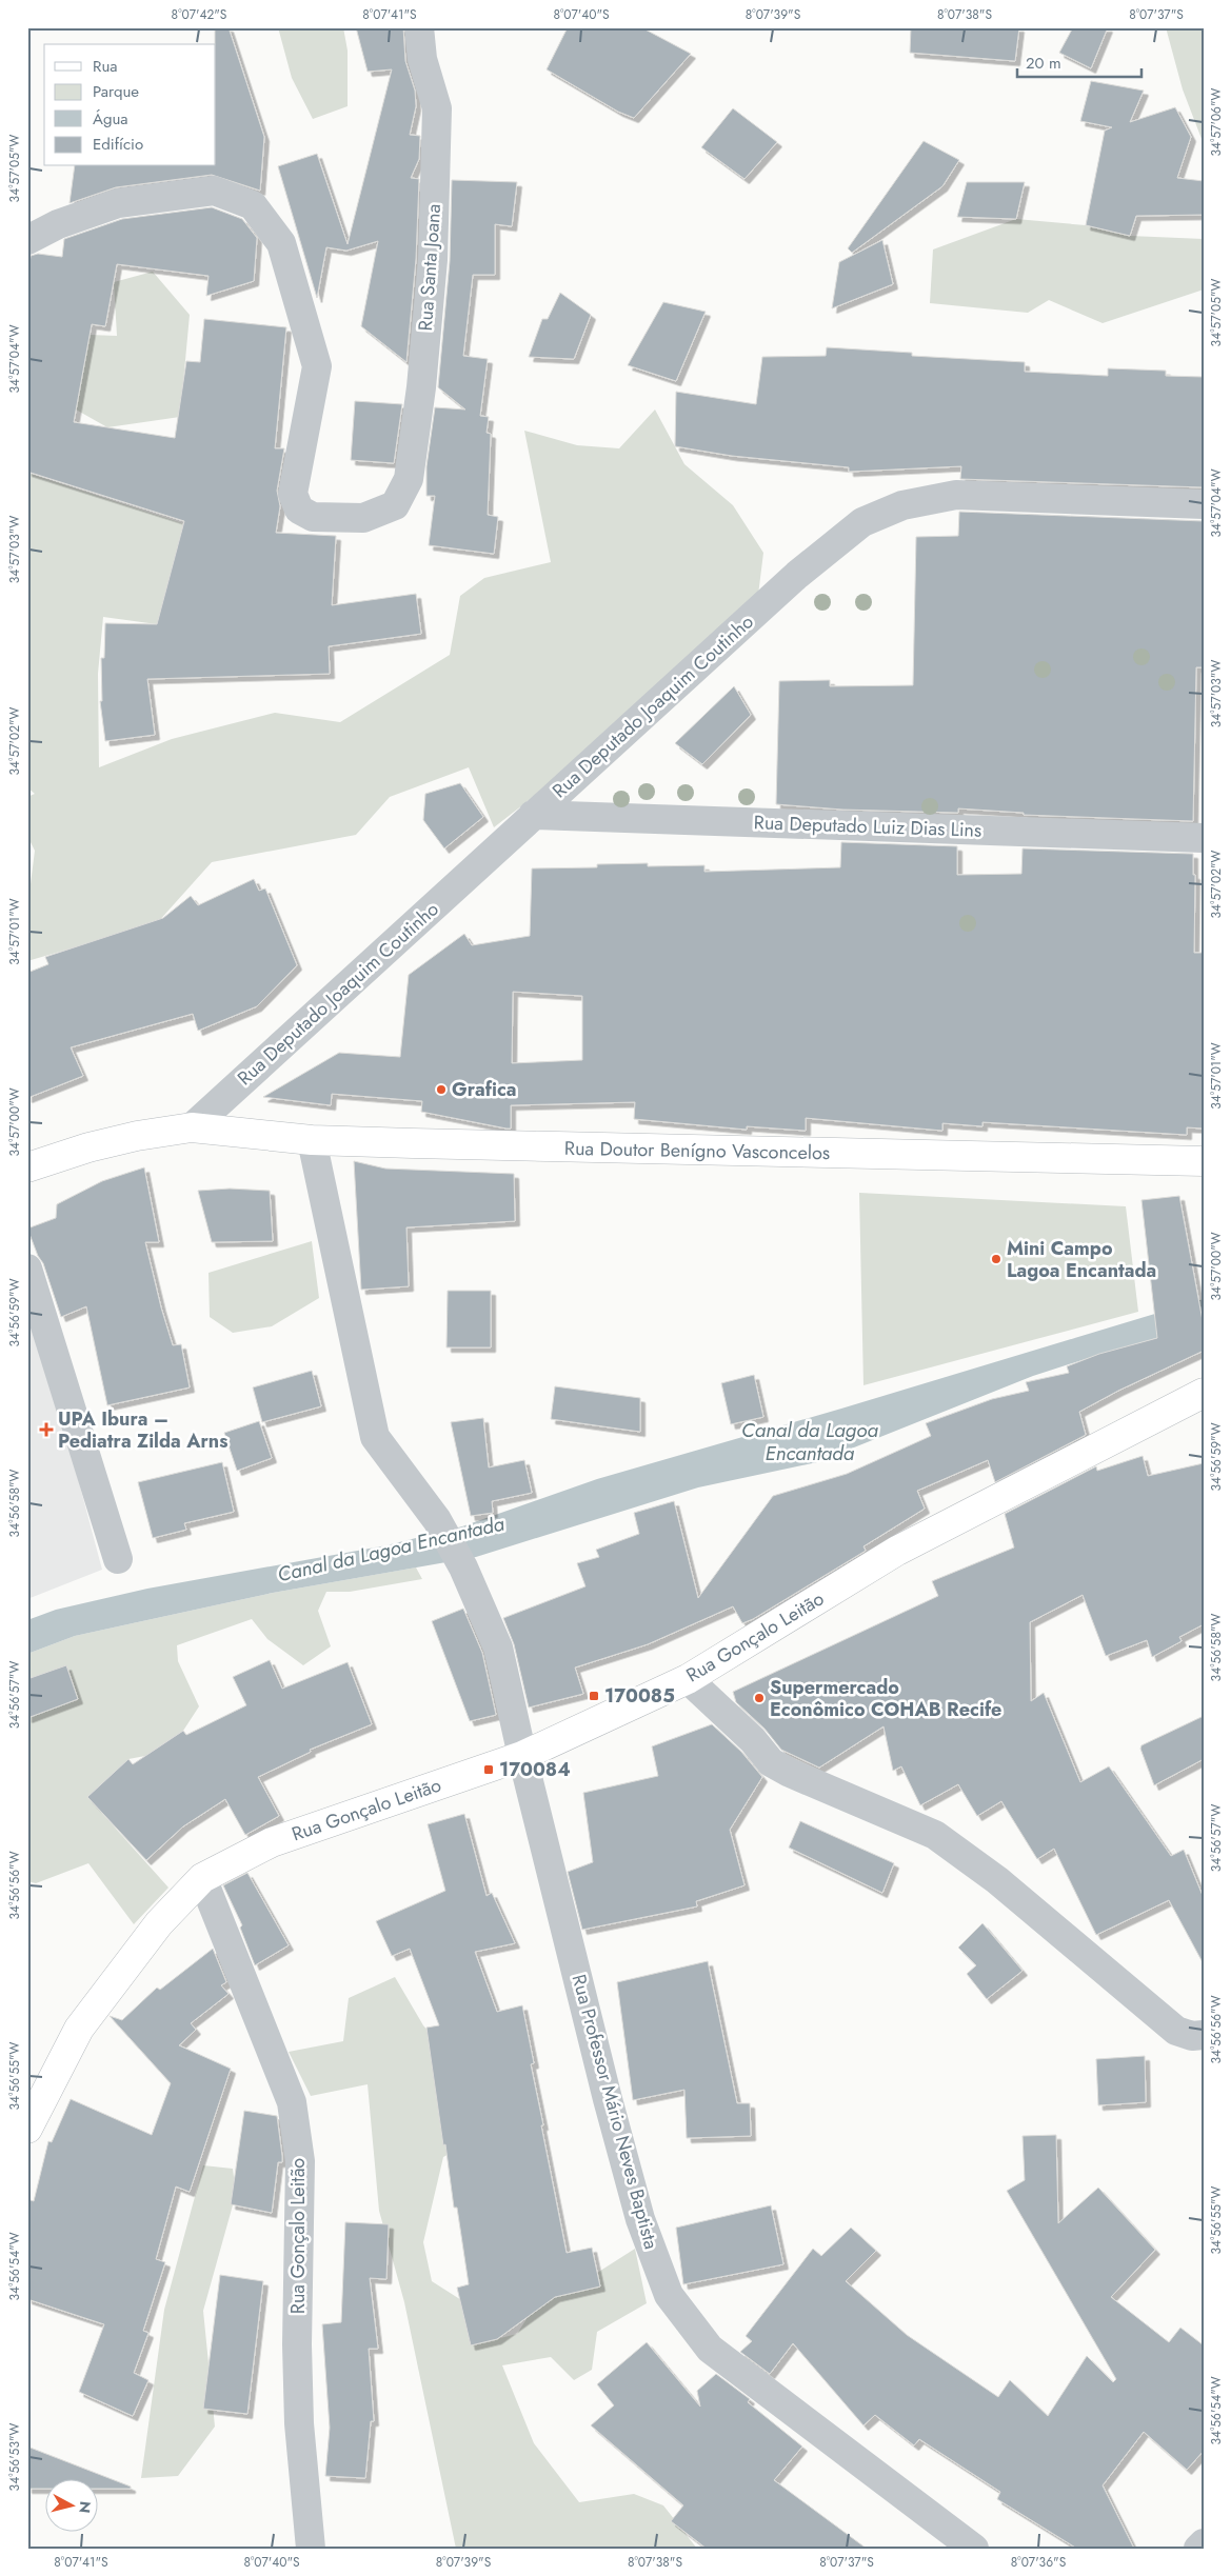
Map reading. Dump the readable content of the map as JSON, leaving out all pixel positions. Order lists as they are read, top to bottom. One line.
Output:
{"streets":{"main road":["Rua Doutor Benígno Vasconcelos","Rua Gonçalo Leitão"],"street":["Rua Santa Joana","Rua Deputado Joaquim Coutinho","Rua Deputado Luiz Dias Lins","Rua Professor Mário Neves Baptista"]},"crossings":[["Rua Deputado Joaquim Coutinho","Rua Deputado Luiz Dias Lins"],["Rua Deputado Joaquim Coutinho","Rua Doutor Benígno Vasconcelos"],["Rua Doutor Benígno Vasconcelos","Rua Professor Mário Neves Baptista"],["Rua Gonçalo Leitão","Rua Professor Mário Neves Baptista"]],"water":["Canal da Lagoa Encantada"],"places":{"other":["Grafica","Mini Campo Lagoa Encantada","Supermercado Econômico COHAB Recife"],"health":["UPA Ibura – Pediatra Zilda Arns"],"transit":["170085","170084"]},"legend":["Rua","Parque","Água","Edifício"],"scale_bar":"20 m","north":"right","coordinates":["8°07'42\"S","8°07'41\"S","8°07'40\"S","8°07'39\"S","8°07'38\"S","8°07'37\"S","34°57'06\"W","34°57'05\"W","34°57'04\"W","34°57'03\"W","34°57'02\"W","34°57'01\"W","34°57'00\"W","34°56'59\"W","34°56'58\"W","34°56'57\"W","34°56'56\"W","34°56'55\"W","34°56'54\"W","34°56'53\"W","8°07'36\"S"]}
